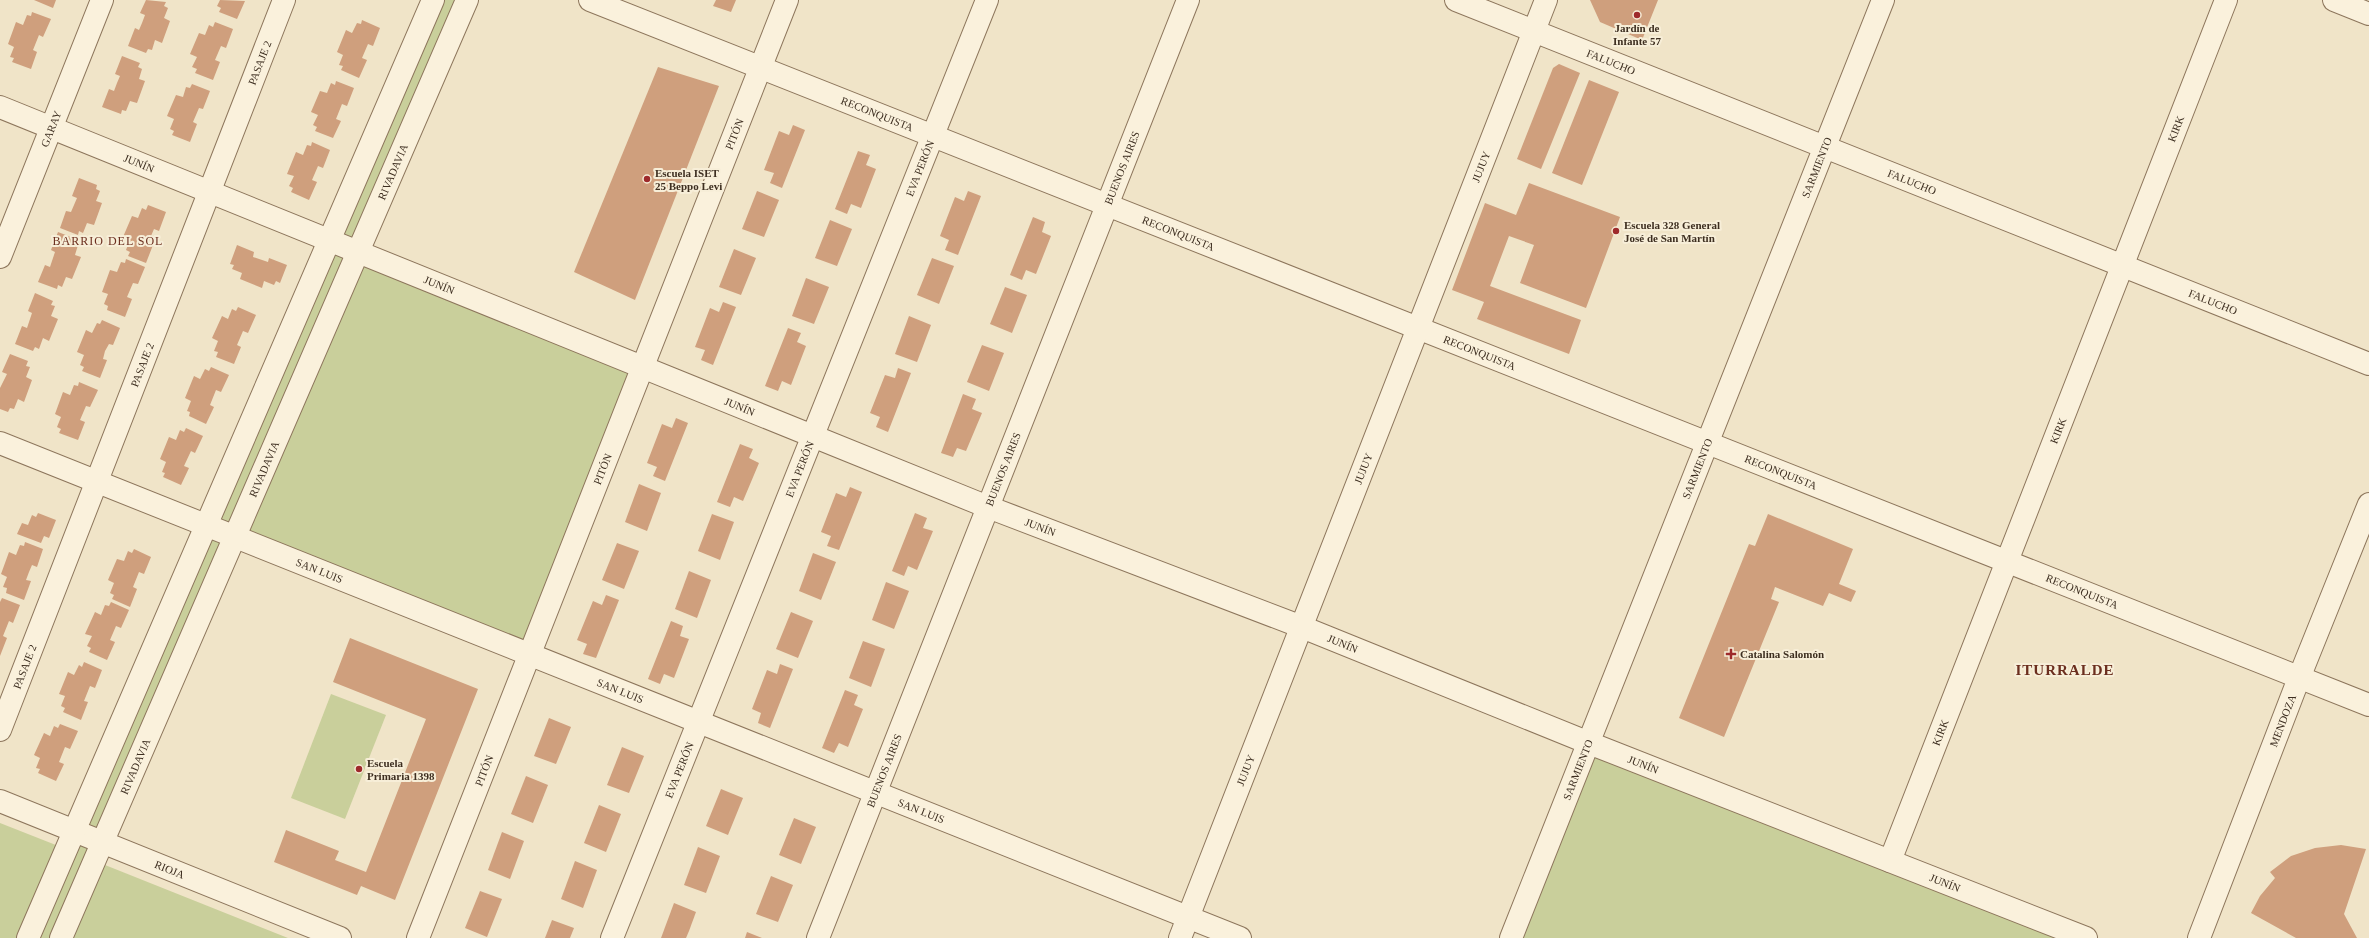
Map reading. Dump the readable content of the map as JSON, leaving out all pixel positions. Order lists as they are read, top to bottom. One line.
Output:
{"streets":{"street":["FALUCHO","PASAJE 2","RECONQUISTA","GARAY","KIRK","PITÓN","JUNÍN","JUJUY","EVA PERÓN","BUENOS AIRES","SARMIENTO","RIVADAVIA","SAN LUIS","MENDOZA","RIOJA"]},"crossings":[["FALUCHO","KIRK"],["FALUCHO","JUJUY"],["FALUCHO","SARMIENTO"],["PASAJE 2","JUNÍN"],["PASAJE 2","SAN LUIS"],["RECONQUISTA","KIRK"],["RECONQUISTA","PITÓN"],["RECONQUISTA","JUJUY"],["RECONQUISTA","EVA PERÓN"],["RECONQUISTA","BUENOS AIRES"],["RECONQUISTA","SARMIENTO"],["RECONQUISTA","MENDOZA"],["GARAY","JUNÍN"],["KIRK","JUNÍN"],["PITÓN","JUNÍN"],["PITÓN","SAN LUIS"],["JUNÍN","JUJUY"],["JUNÍN","EVA PERÓN"],["JUNÍN","BUENOS AIRES"],["JUNÍN","SARMIENTO"],["JUNÍN","RIVADAVIA"],["JUJUY","SAN LUIS"],["EVA PERÓN","SAN LUIS"],["BUENOS AIRES","SAN LUIS"],["RIVADAVIA","SAN LUIS"],["RIVADAVIA","RIOJA"]],"districts":["BARRIO DEL SOL","ITURRALDE"],"places":{"other":["Jardín de Infante 57","Escuela ISET 25 Beppo Levi","Escuela 328 General José de San Martín","Escuela Primaria 1398"],"health":["Catalina Salomón"]}}
